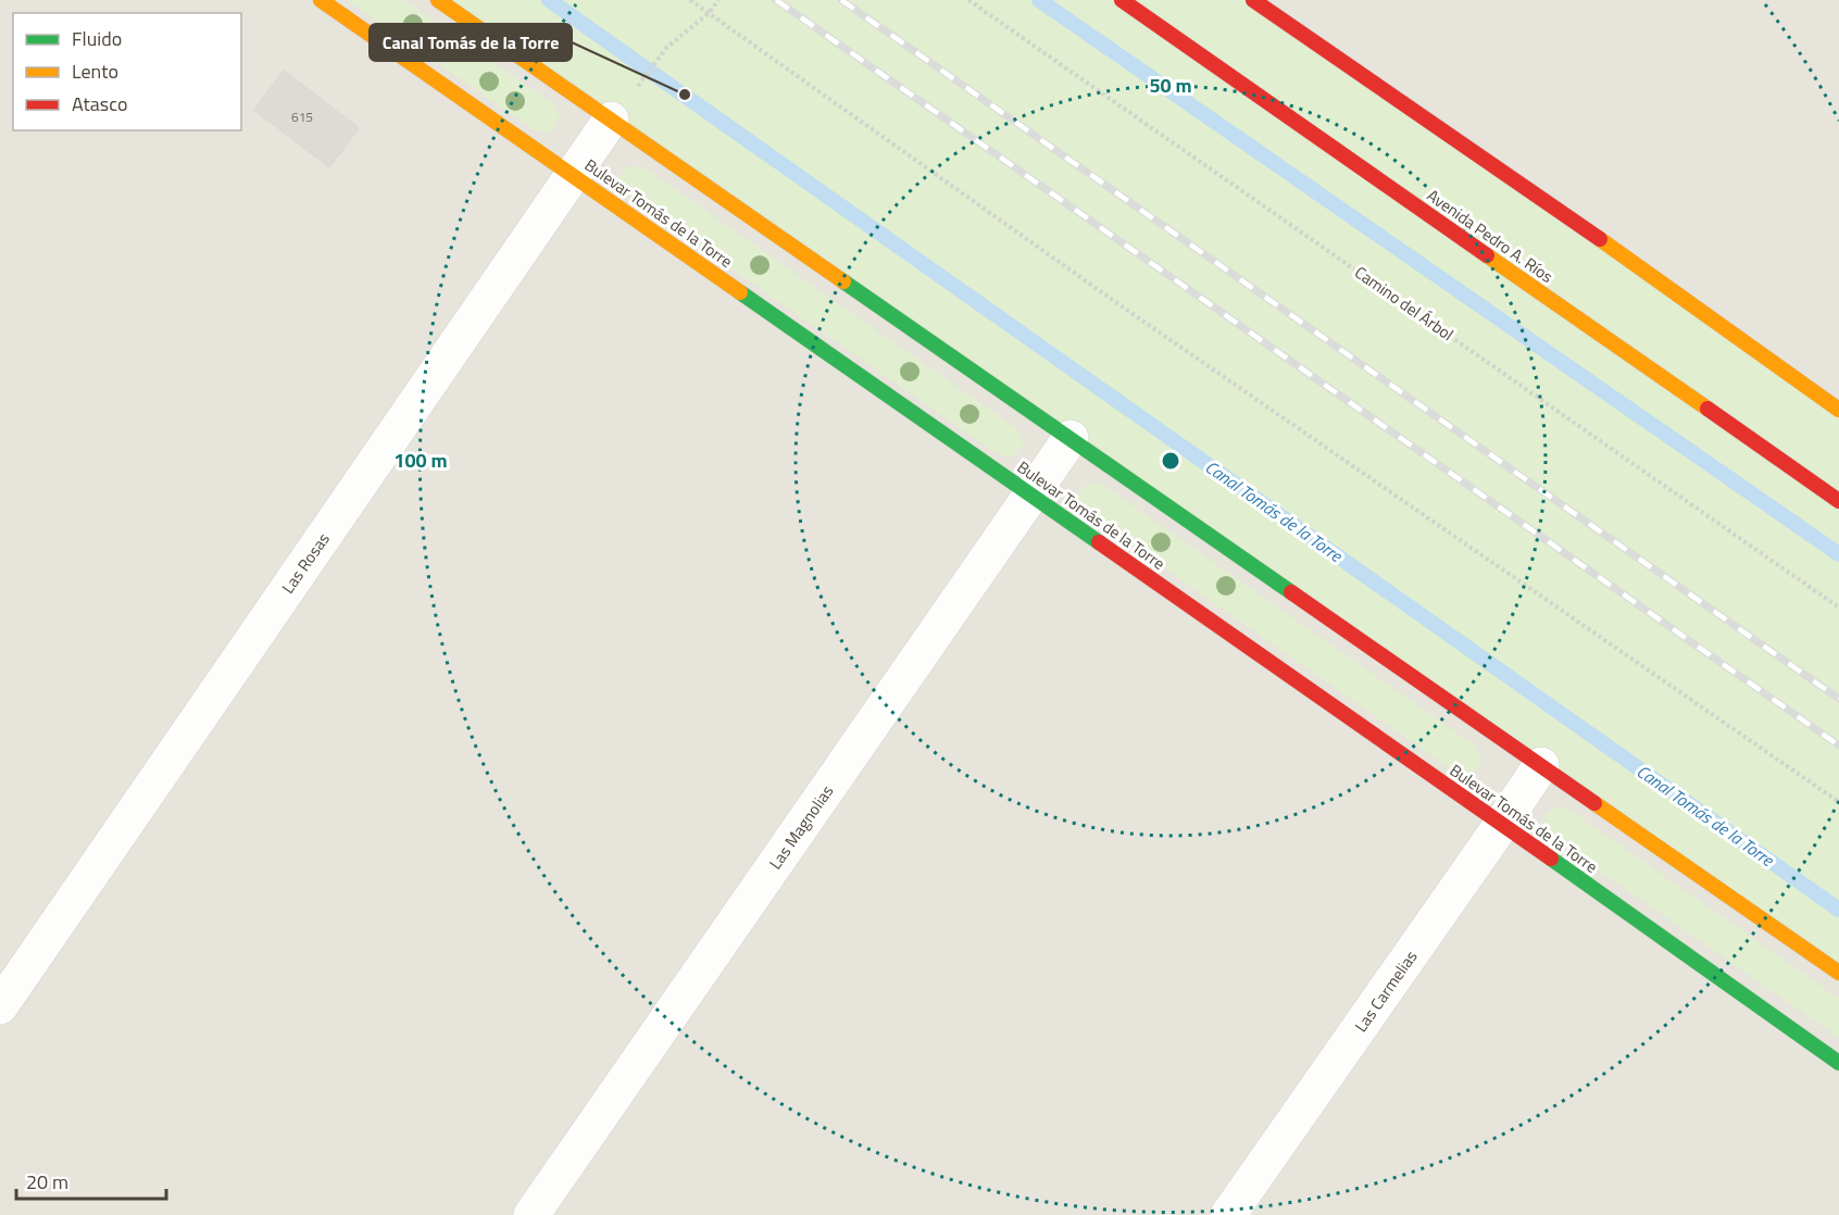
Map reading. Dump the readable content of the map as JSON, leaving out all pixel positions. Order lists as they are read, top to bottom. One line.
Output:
{"streets":{"street":["Bulevar Tomás de la Torre","Avenida Pedro A. Ríos","Las Rosas","Las Magnolias","Las Carmelias"],"path":["Camino del Árbol"]},"crossings":[["Bulevar Tomás de la Torre","Las Rosas"],["Bulevar Tomás de la Torre","Las Magnolias"],["Bulevar Tomás de la Torre","Las Carmelias"]],"water":["Canal Tomás de la Torre"],"places":["Canal Tomás de la Torre"],"house_numbers":["615"],"legend":["Fluido","Lento","Atasco"],"scale_bar":"20 m","rings":["50 m","100 m"]}
